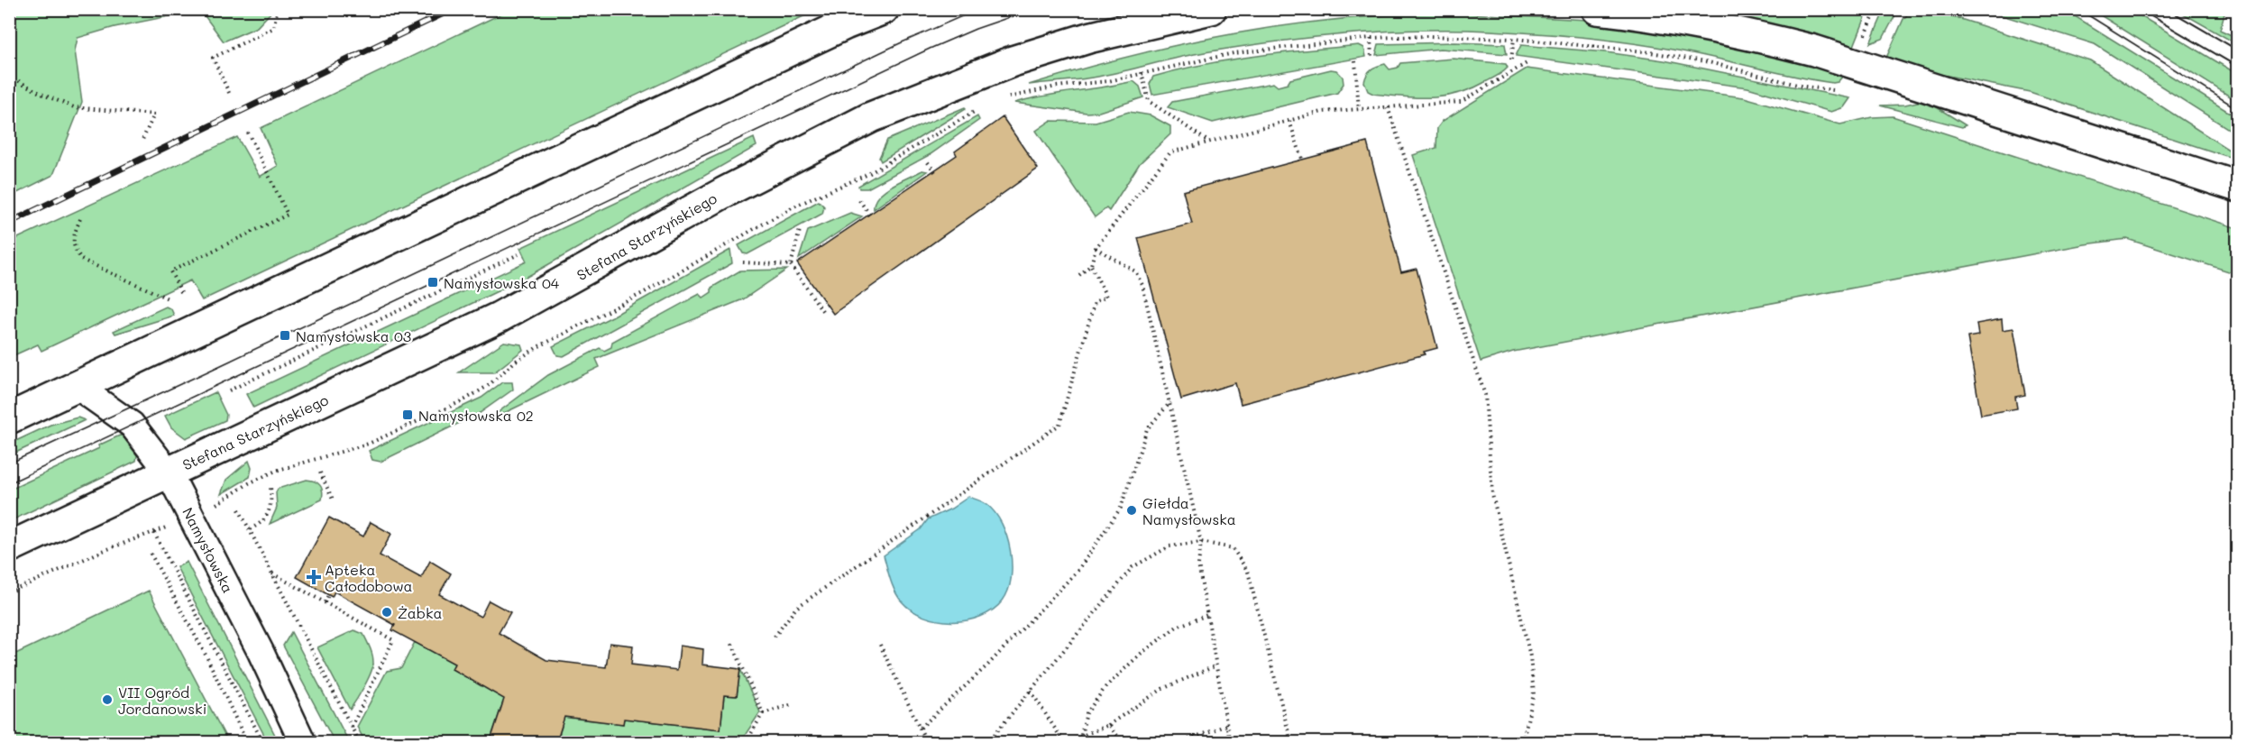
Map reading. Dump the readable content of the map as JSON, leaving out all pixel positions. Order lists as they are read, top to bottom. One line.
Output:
{"streets":{"main road":["Stefana Starzyńskiego"],"street":["Namysłowska"]},"crossings":[["Stefana Starzyńskiego","Namysłowska"]],"places":{"transit":["Namysłowska 04","Namysłowska 03","Namysłowska 02"],"other":["Giełda Namysłowska","Żabka","VII Ogród Jordanowski"],"health":["Apteka Całodobowa"]}}
